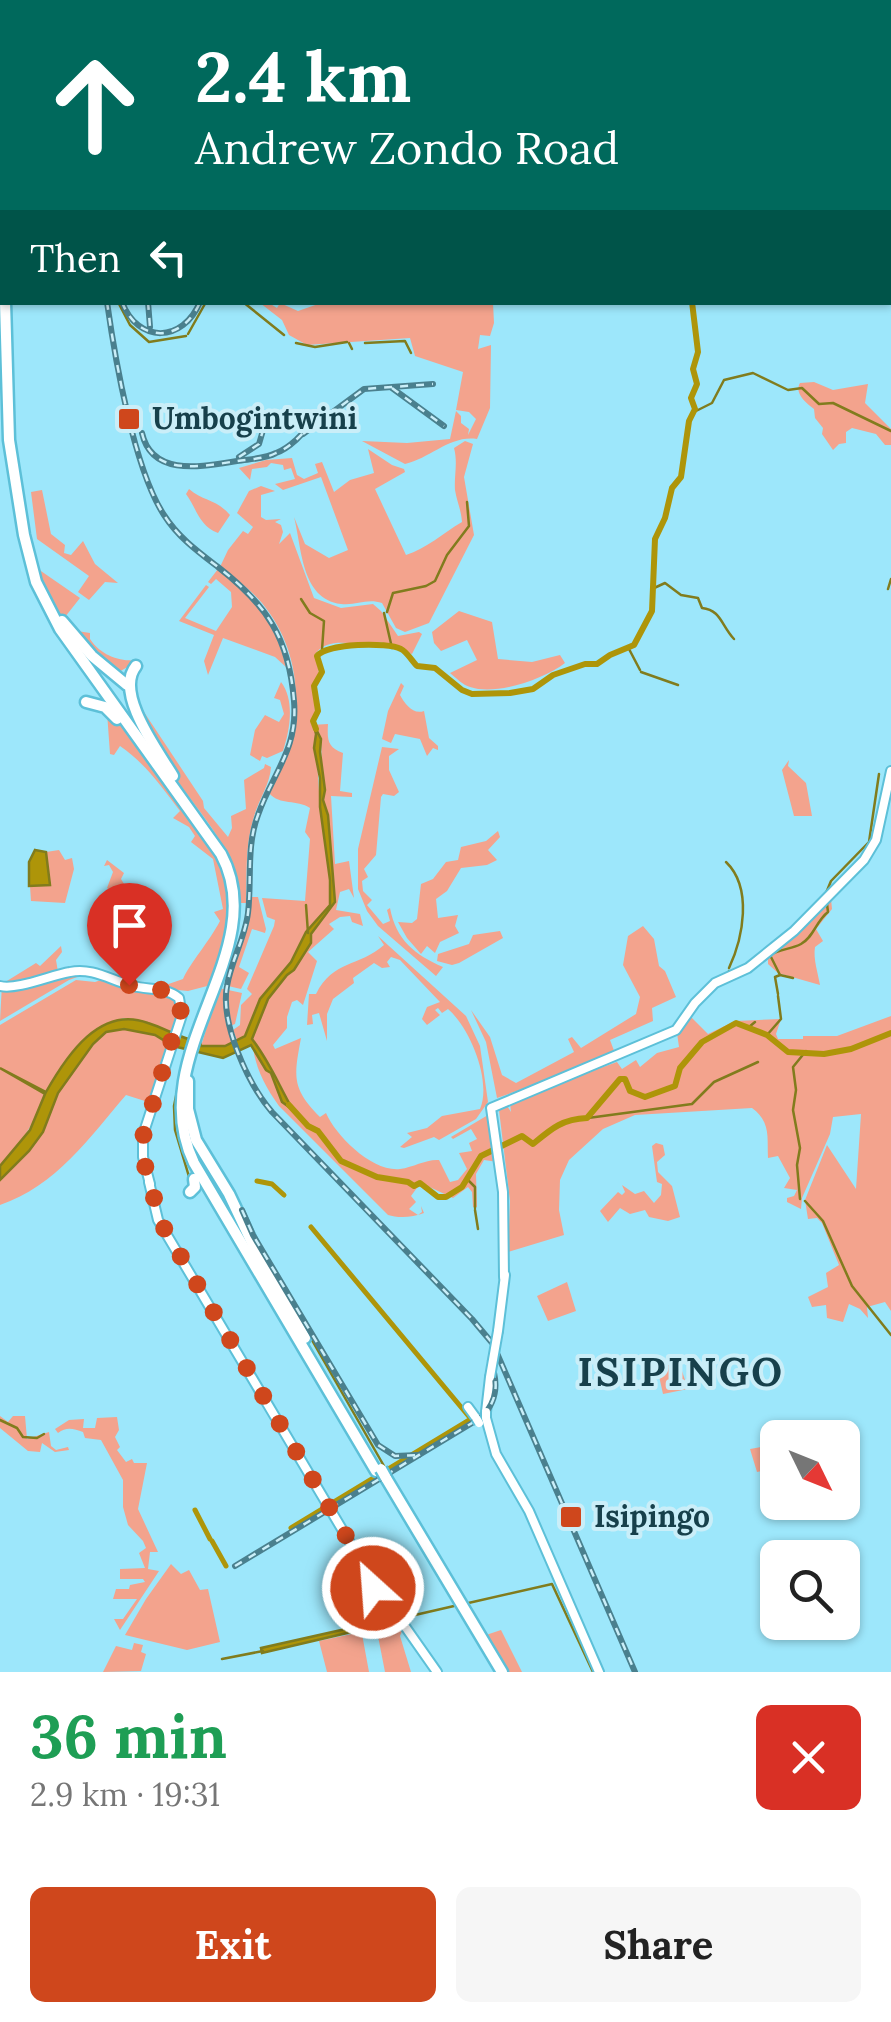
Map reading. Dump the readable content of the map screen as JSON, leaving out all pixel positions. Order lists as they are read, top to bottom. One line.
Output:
{"districts":["ISIPINGO"],"places":{"transit":["Umbogintwini","Isipingo"]},"north":"bottom right","page":{"turn":["2.4 km","Andrew Zondo Road"],"then":"Then","heading":["36 min","2.9 km · 19:31"],"buttons":["Exit","Share"]}}
